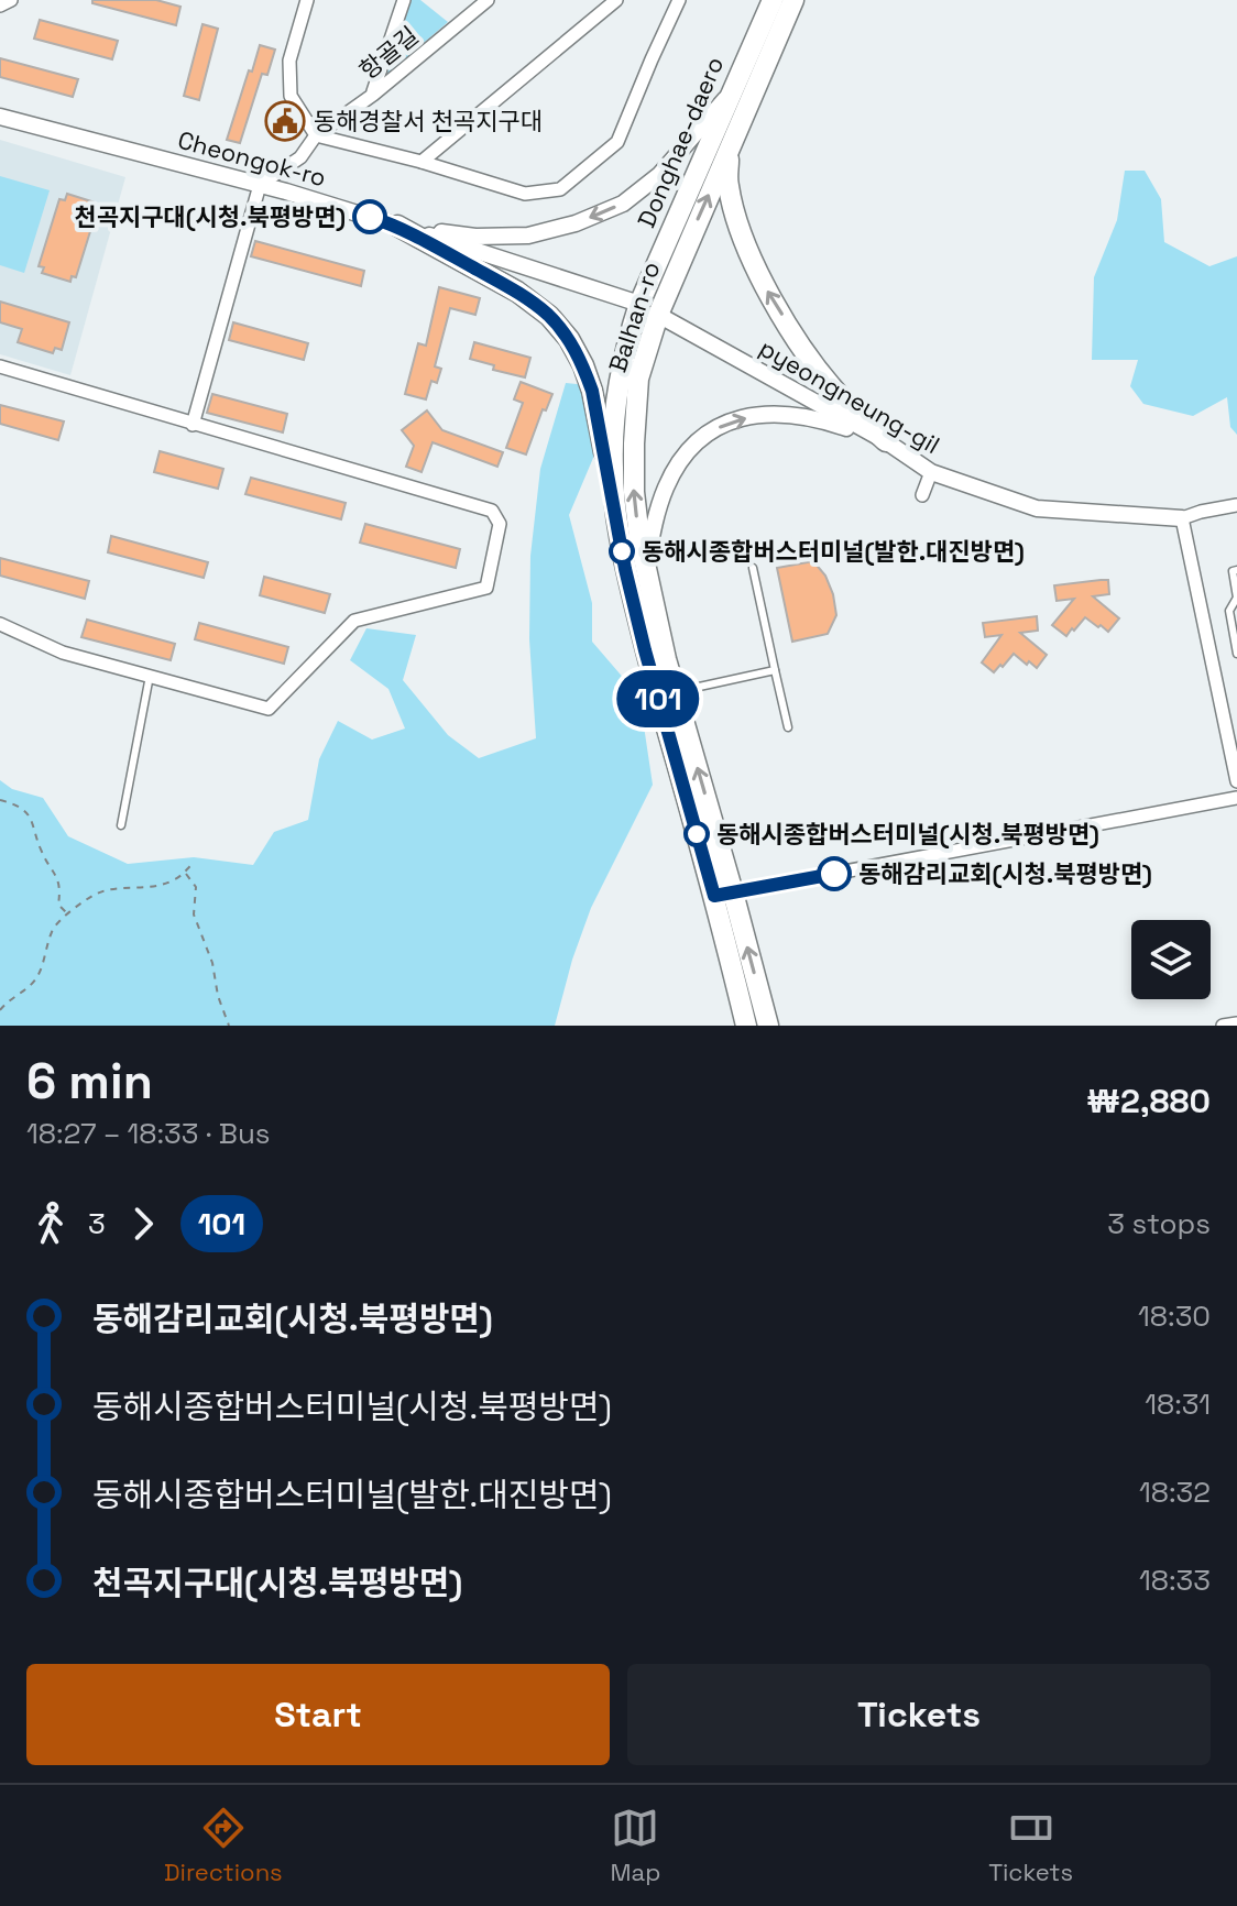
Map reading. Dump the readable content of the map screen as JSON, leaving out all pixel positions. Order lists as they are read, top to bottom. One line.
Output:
{"streets":{"main road":["Donghae-daero","Balhan-ro"],"street":["항골길","Cheongok-ro","pyeongneung-gil"]},"crossings":[["항골길","Cheongok-ro"],["Donghae-daero","Cheongok-ro"],["Donghae-daero","Balhan-ro"],["Balhan-ro","pyeongneung-gil"]],"one_way":["Balhan-ro"],"places":{"public building":["동해경찰서 천곡지구대"],"other":["천곡지구대(시청.북평방면)","동해시종합버스터미널(발한.대진방면)","동해시종합버스터미널(시청.북평방면)","동해감리교회(시청.북평방면)"]},"lines":["bus line 101"],"page":{"on_map":"101","heading":["6 min","18:27 – 18:33 · Bus","₩2,880"],"legs":["3","101","3 stops"],"list":[{"name":"동해감리교회(시청.북평방면)","value":"18:30"},{"name":"동해시종합버스터미널(시청.북평방면)","value":"18:31"},{"name":"동해시종합버스터미널(발한.대진방면)","value":"18:32"},{"name":"천곡지구대(시청.북평방면)","value":"18:33"}],"buttons":["Start","Tickets"],"tabs":["Directions","Map","Tickets"]}}
